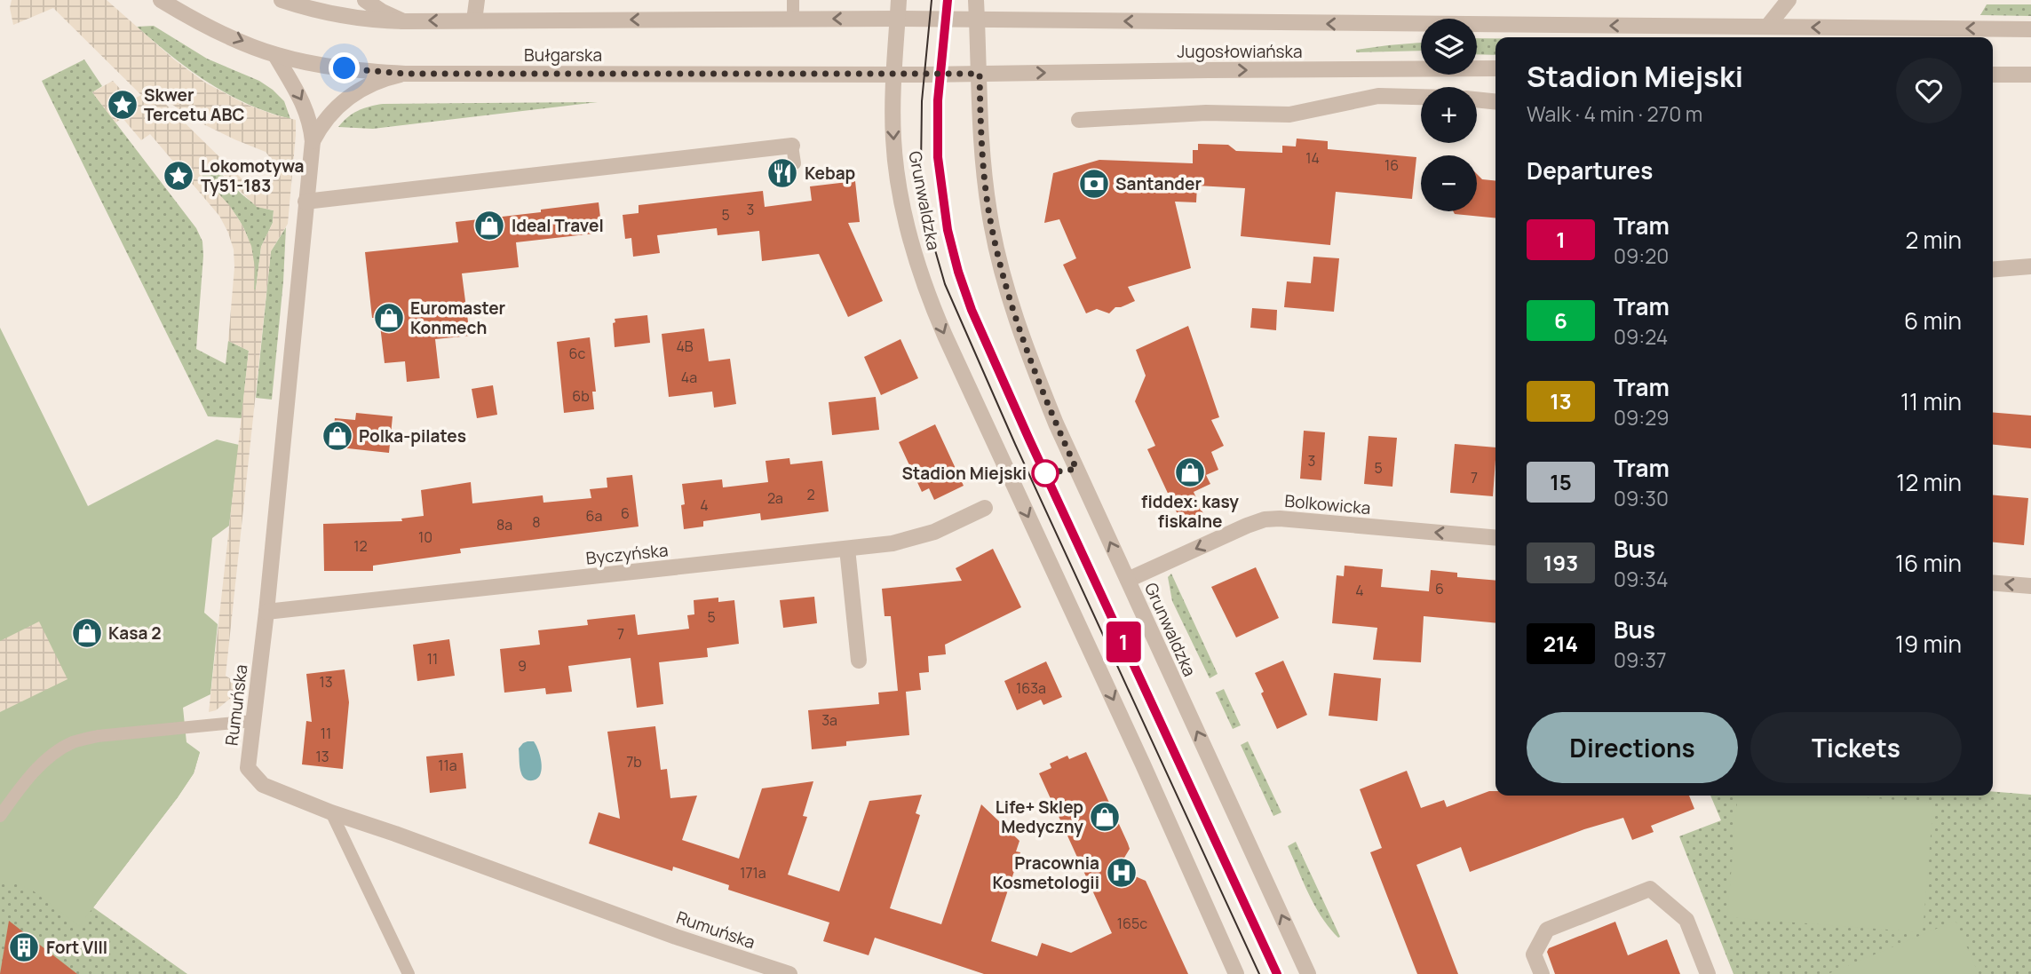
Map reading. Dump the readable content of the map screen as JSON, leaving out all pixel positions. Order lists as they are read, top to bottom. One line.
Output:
{"streets":{"street":["Jugosłowiańska","Bułgarska","Grunwaldzka","Bolkowicka","Byczyńska","Rumuńska"]},"crossings":[["Jugosłowiańska","Bułgarska"],["Jugosłowiańska","Grunwaldzka"],["Bułgarska","Grunwaldzka"],["Bułgarska","Rumuńska"],["Grunwaldzka","Bolkowicka"],["Byczyńska","Rumuńska"]],"one_way":["Bolkowicka"],"places":{"place":["Skwer Tercetu ABC","Lokomotywa Ty51-183"],"restaurant":["Kebap"],"bank":["Santander"],"shop":["Ideal Travel","Euromaster Konmech","Polka-pilates","fiddex: kasy fiskalne","Kasa 2","Life+ Sklep Medyczny"],"other":["Stadion Miejski"],"hospital":["Pracownia Kosmetologii"],"building":["Fort VIII"]},"lines":["tram line 1"],"house_numbers":["14","16","3","5","4B","6c","4a","6b","3","5","7","2","2a","4","6","6a","8","8a","10","12","6","4","5","7","11","9","13","163a","3a","11","13","7b","11a","171a","165c"],"page":{"on_map":"1","map_buttons":["+","−"],"heading":[["Stadion Miejski","Walk · 4 min · 270 m"],"Departures"],"list":[{"mark":"1","name":"Tram","note":"09:20","value":"2 min"},{"mark":"6","name":"Tram","note":"09:24","value":"6 min"},{"mark":"13","name":"Tram","note":"09:29","value":"11 min"},{"mark":"15","name":"Tram","note":"09:30","value":"12 min"},{"mark":"193","name":"Bus","note":"09:34","value":"16 min"},{"mark":"214","name":"Bus","note":"09:37","value":"19 min"}],"buttons":["Directions","Tickets"]}}
